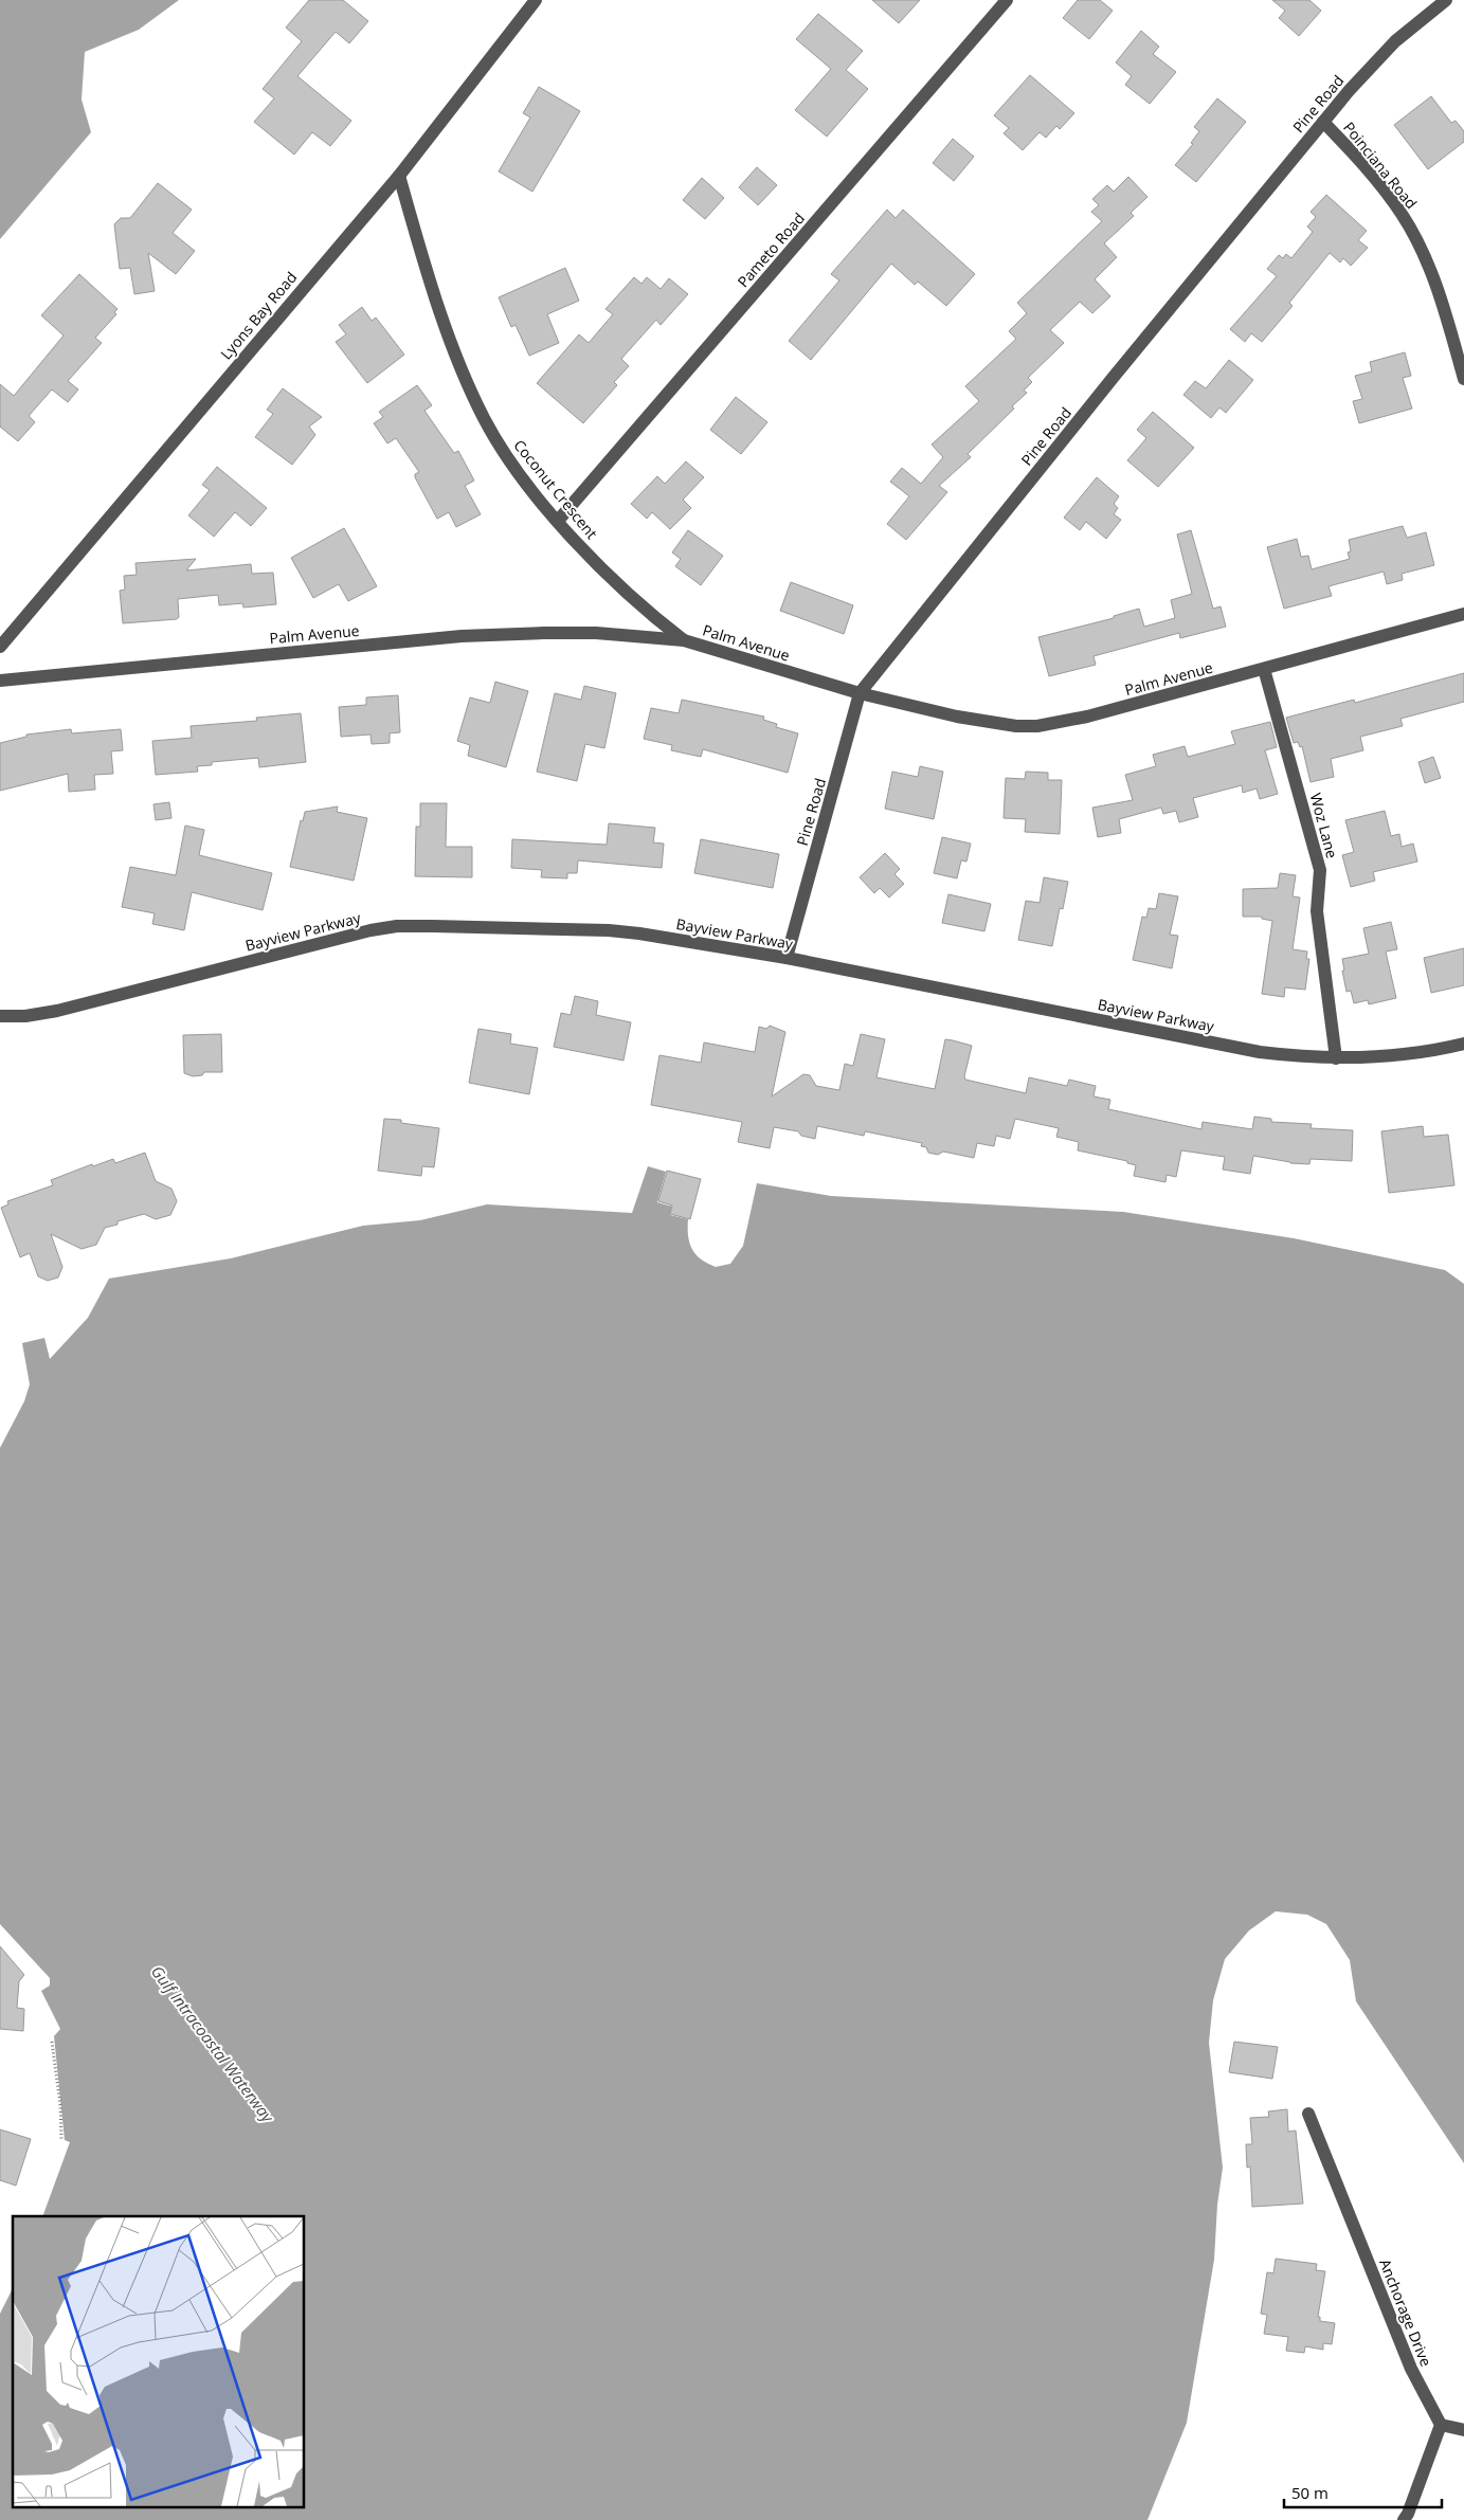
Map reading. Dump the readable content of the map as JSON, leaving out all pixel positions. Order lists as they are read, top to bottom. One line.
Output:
{"streets":{"street":["Pine Road","Poinciana Road","Pameto Road","Lyons Bay Road","Coconut Crescent","Palm Avenue","Woz Lane","Bayview Parkway","Anchorage Drive"]},"crossings":[["Pine Road","Poinciana Road"],["Pine Road","Palm Avenue"],["Pine Road","Bayview Parkway"],["Pameto Road","Coconut Crescent"],["Lyons Bay Road","Coconut Crescent"],["Coconut Crescent","Palm Avenue"],["Palm Avenue","Woz Lane"],["Woz Lane","Bayview Parkway"]],"water":["Gulf Intracoastal Waterway"],"scale_bar":"50 m"}
